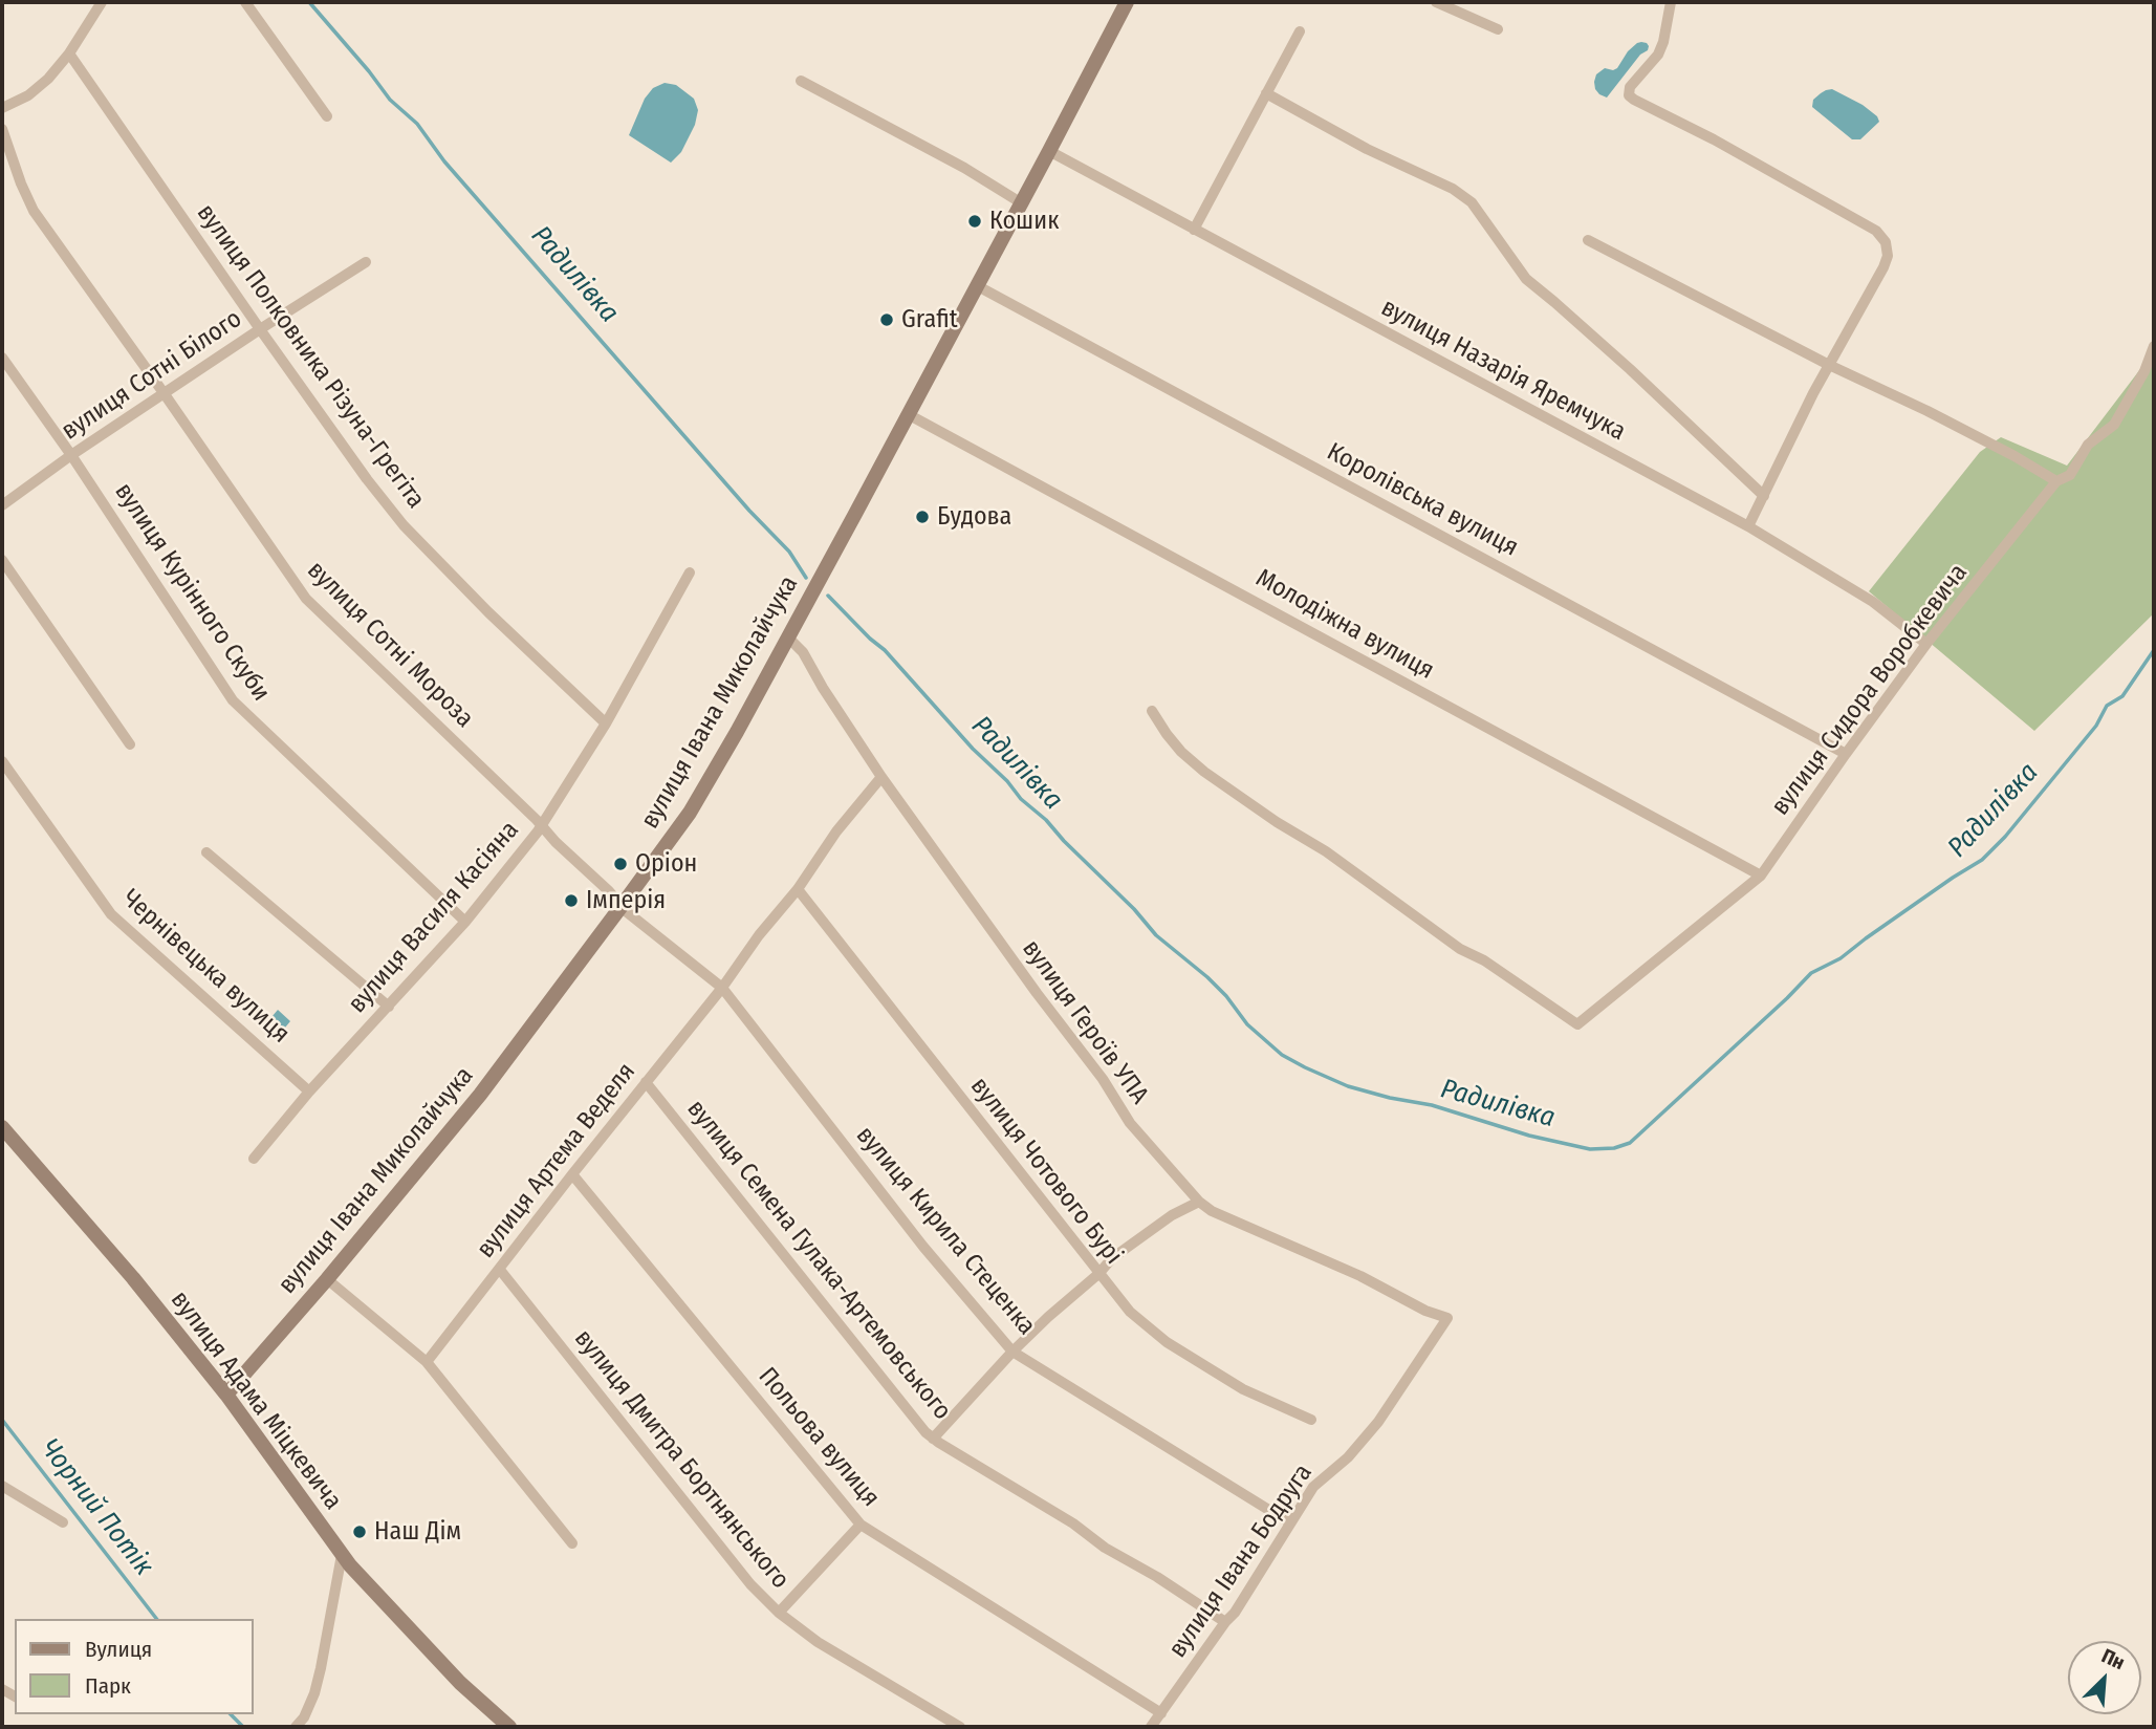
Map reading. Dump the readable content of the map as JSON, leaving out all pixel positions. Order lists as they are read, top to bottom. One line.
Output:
{"streets":{"street":["вулиця Полковника Різуна-Грегіта","вулиця Назарія Яремчука","вулиця Сотні Білого","Королівська вулиця","вулиця Курінного Скуби","Молодіжна вулиця","вулиця Сотні Мороза","вулиця Сидора Воробкевича","вулиця Івана Миколайчука","вулиця Василя Касіяна","Чернівецька вулиця","вулиця Героїв УПА","вулиця Артема Веделя","вулиця Чотового Бурі","вулиця Кирила Стеценка","вулиця Семена Гулака-Артемовського","вулиця Адама Міцкевича","Польова вулиця","вулиця Дмитра Бортнянського","вулиця Івана Бодруга"]},"crossings":[["вулиця Полковника Різуна-Грегіта","вулиця Сотні Білого"],["вулиця Полковника Різуна-Грегіта","вулиця Василя Касіяна"],["вулиця Назарія Яремчука","вулиця Сидора Воробкевича"],["вулиця Назарія Яремчука","вулиця Івана Миколайчука"],["вулиця Сотні Білого","вулиця Курінного Скуби"],["вулиця Сотні Білого","вулиця Сотні Мороза"],["Королівська вулиця","вулиця Сидора Воробкевича"],["Королівська вулиця","вулиця Івана Миколайчука"],["вулиця Курінного Скуби","вулиця Василя Касіяна"],["Молодіжна вулиця","вулиця Сидора Воробкевича"],["Молодіжна вулиця","вулиця Івана Миколайчука"],["вулиця Сотні Мороза","вулиця Івана Миколайчука"],["вулиця Сотні Мороза","вулиця Василя Касіяна"],["вулиця Сотні Мороза","вулиця Артема Веделя"],["вулиця Сотні Мороза","вулиця Кирила Стеценка"],["вулиця Івана Миколайчука","вулиця Героїв УПА"],["вулиця Івана Миколайчука","вулиця Адама Міцкевича"],["вулиця Василя Касіяна","Чернівецька вулиця"],["вулиця Героїв УПА","вулиця Артема Веделя"],["вулиця Героїв УПА","вулиця Івана Бодруга"],["вулиця Артема Веделя","вулиця Чотового Бурі"],["вулиця Артема Веделя","вулиця Кирила Стеценка"],["вулиця Артема Веделя","вулиця Семена Гулака-Артемовського"],["вулиця Артема Веделя","Польова вулиця"],["вулиця Артема Веделя","вулиця Дмитра Бортнянського"],["вулиця Кирила Стеценка","вулиця Івана Бодруга"],["вулиця Семена Гулака-Артемовського","вулиця Івана Бодруга"],["Польова вулиця","вулиця Івана Бодруга"]],"water":["Радилівка","Чорний Потік"],"places":["Кошик","Grafit","Будова","Оріон","Імперія","Наш Дім"],"legend":["Вулиця","Парк"],"north":"top right"}
